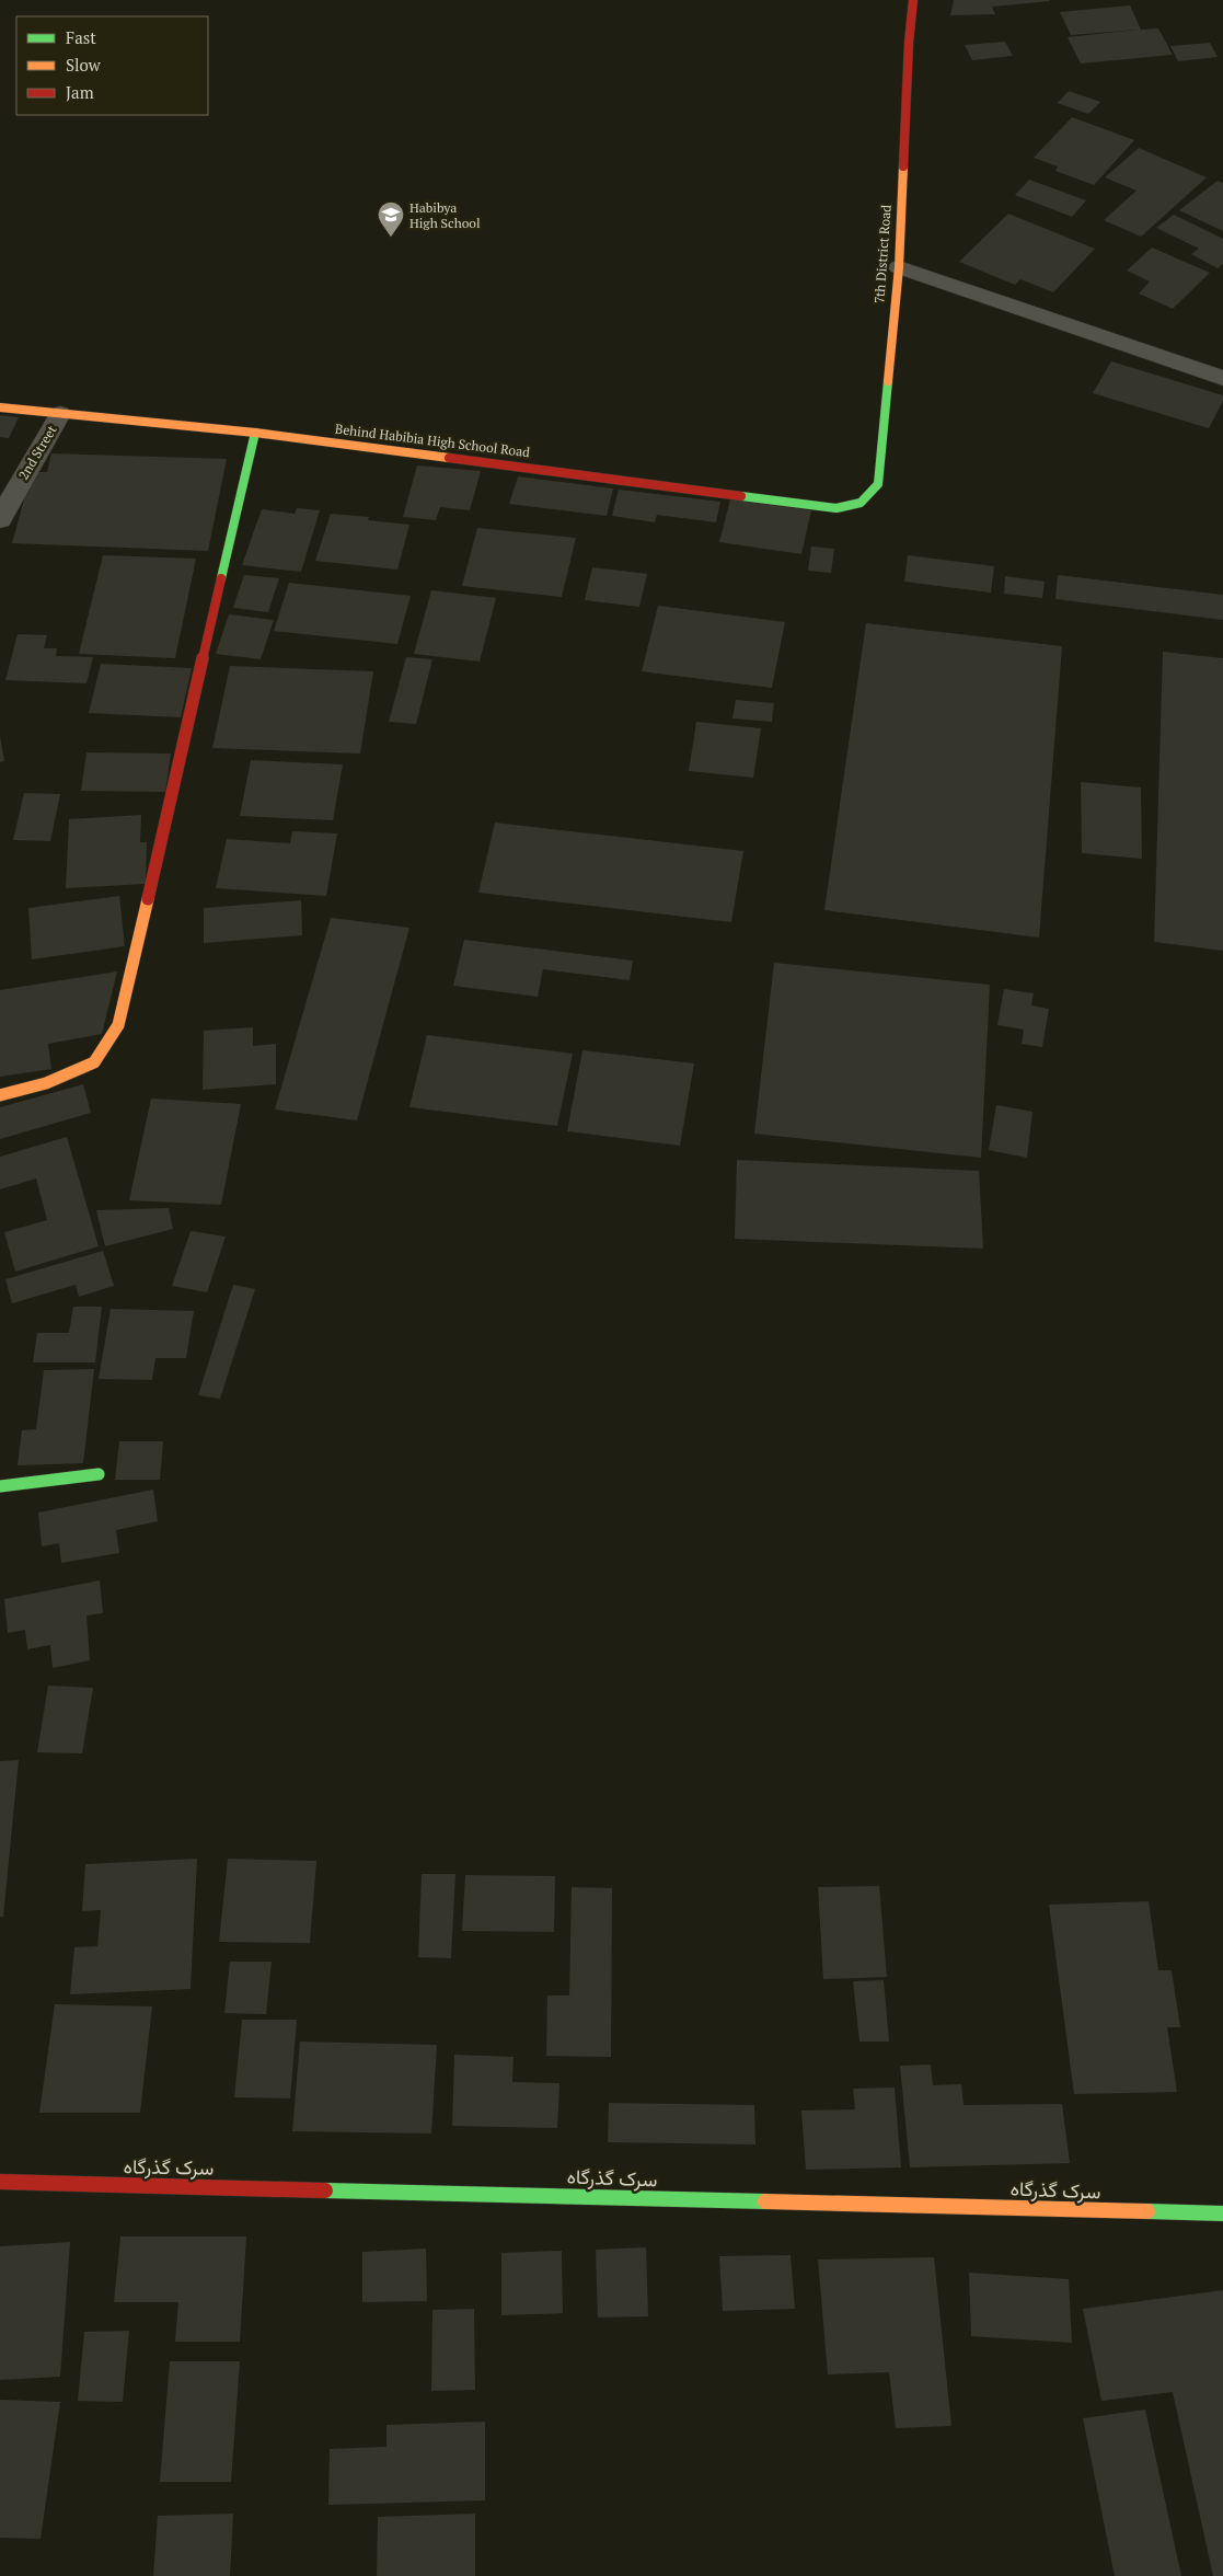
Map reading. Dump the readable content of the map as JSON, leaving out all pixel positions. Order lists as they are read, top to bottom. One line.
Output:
{"streets":{"street":["7th District Road","Behind Habibia High School Road","2nd Street","سرک گذرگاه"]},"crossings":[["7th District Road","Behind Habibia High School Road"],["Behind Habibia High School Road","2nd Street"]],"places":{"school or university":["Habibya High School"]},"legend":["Fast","Slow","Jam"]}
